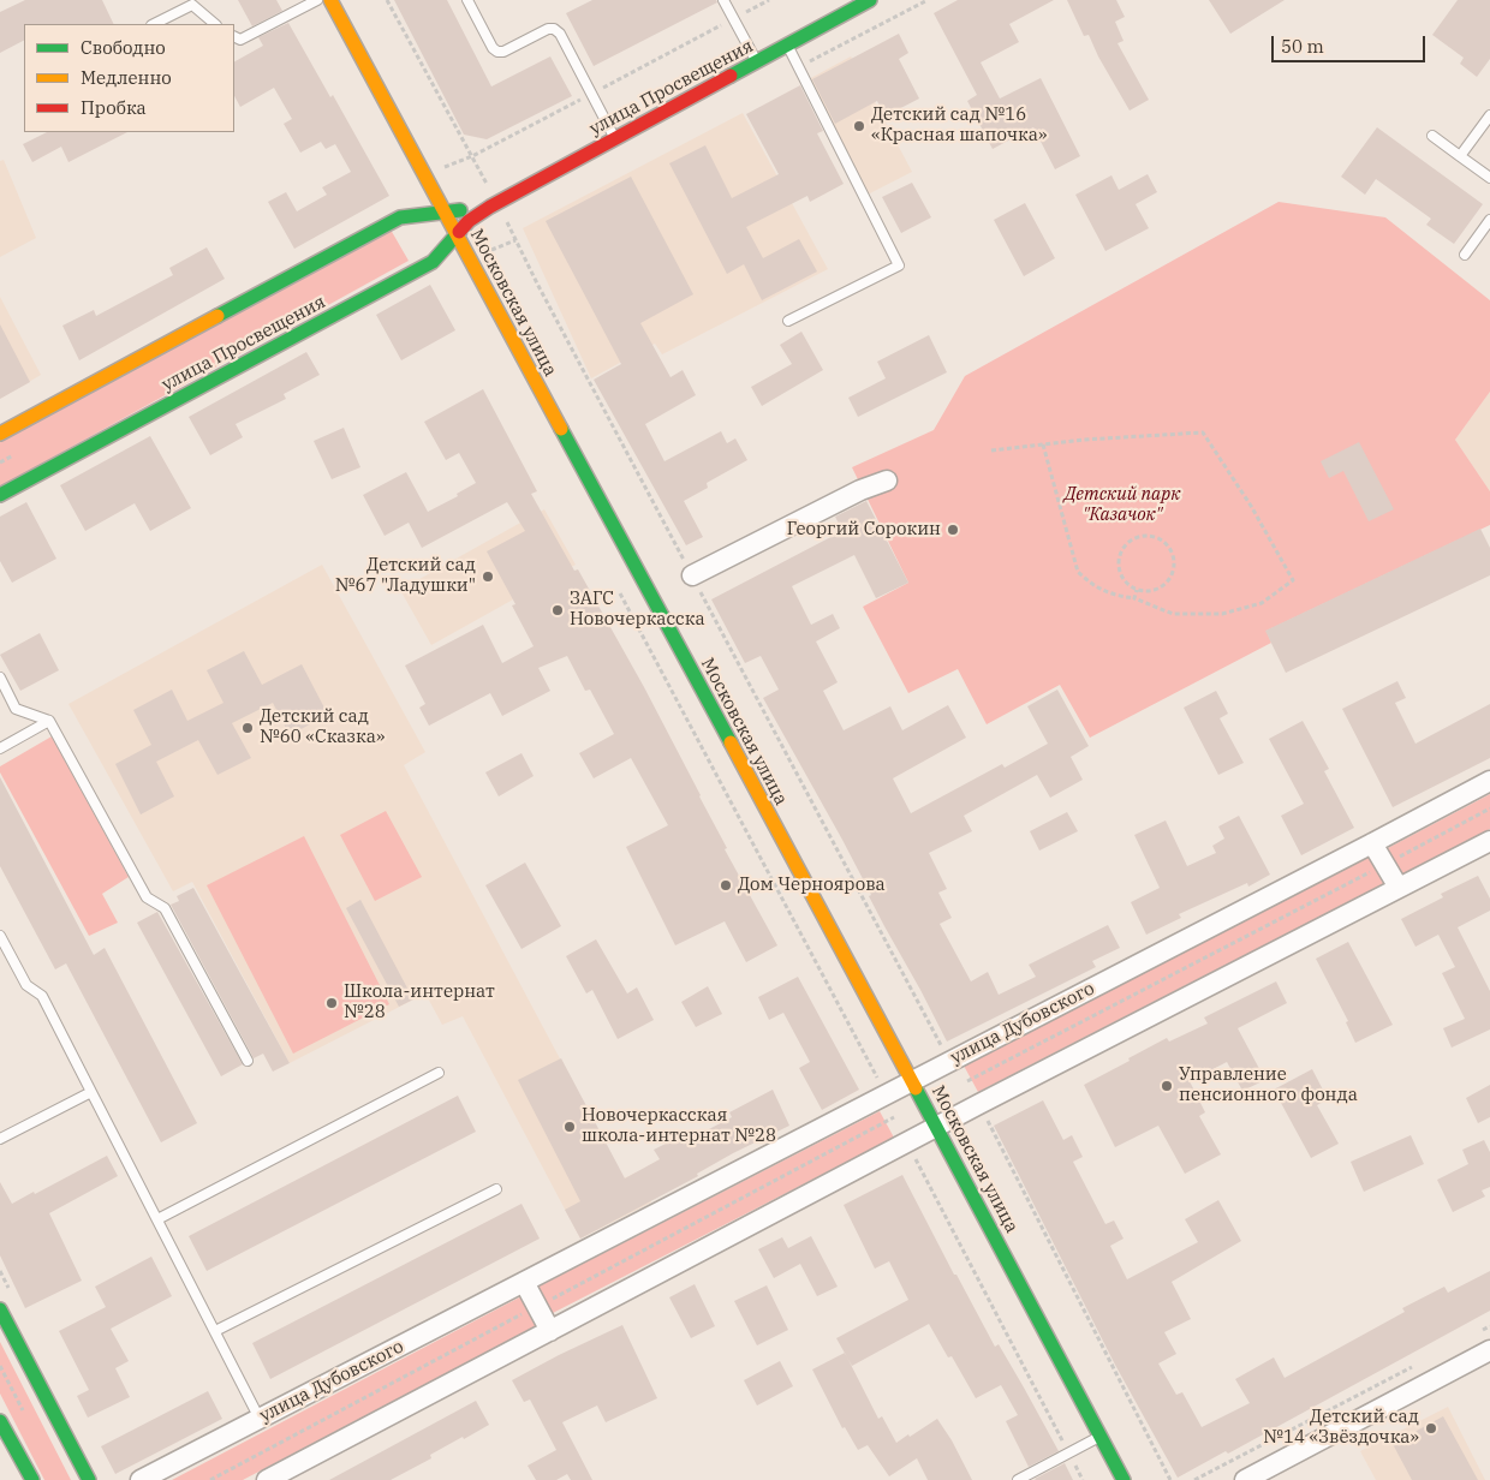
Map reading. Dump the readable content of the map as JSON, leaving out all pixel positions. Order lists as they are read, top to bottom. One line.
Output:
{"streets":{"main road":["улица Просвещения","Московская улица"],"street":["улица Дубовского"]},"crossings":[["улица Просвещения","Московская улица"],["Московская улица","улица Дубовского"]],"parks":["Детский парк \"Казачок\""],"places":["Детский сад №16 «Красная шапочка»","Георгий Сорокин","Детский сад №67 \"Ладушки\"","ЗАГС Новочеркасска","Детский сад №60 «Сказка»","Дом Черноярова","Школа-интернат №28","Управление пенсионного фонда","Новочеркасская школа-интернат №28","Детский сад №14 «Звёздочка»"],"legend":["Свободно","Медленно","Пробка"],"scale_bar":"50 m"}
